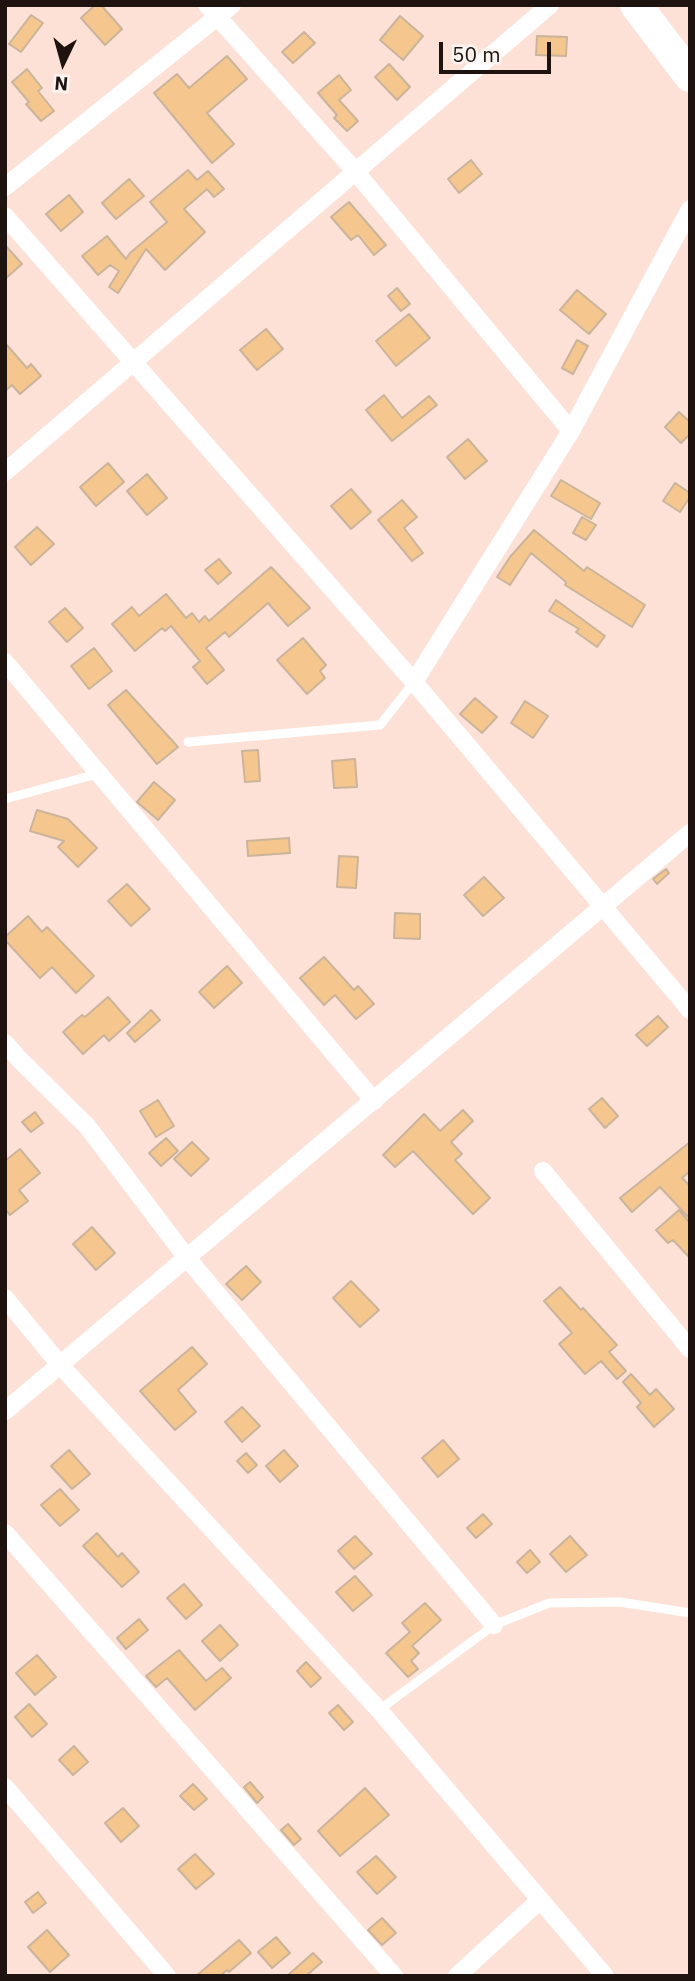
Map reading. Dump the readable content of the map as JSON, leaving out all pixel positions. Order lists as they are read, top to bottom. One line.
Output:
{"scale_bar":"50 m","north":"bottom"}
